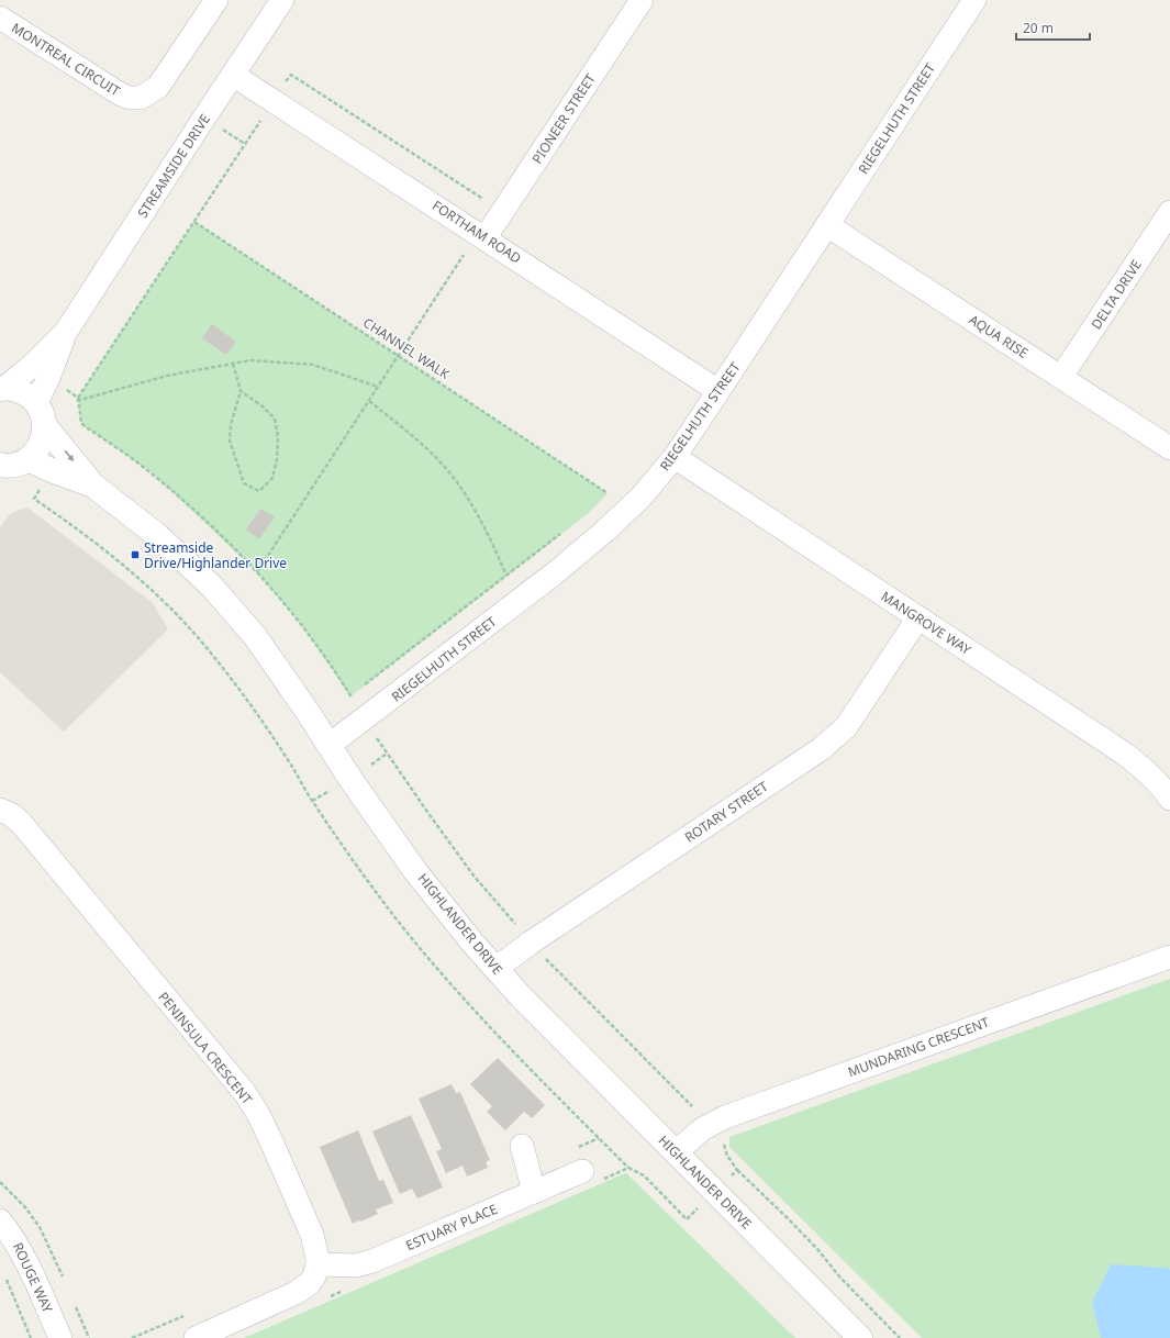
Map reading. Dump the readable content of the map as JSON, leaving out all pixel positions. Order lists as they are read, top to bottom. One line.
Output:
{"streets":{"street":["MONTREAL CIRCUIT","PIONEER STREET","RIEGELHUTH STREET","STREAMSIDE DRIVE","FORTHAM ROAD","DELTA DRIVE","AQUA RISE","MANGROVE WAY","ROTARY STREET","HIGHLANDER DRIVE","MUNDARING CRESCENT","PENINSULA CRESCENT","ESTUARY PLACE","ROUGE WAY"],"path":["CHANNEL WALK"]},"crossings":[["PIONEER STREET","FORTHAM ROAD"],["RIEGELHUTH STREET","FORTHAM ROAD"],["RIEGELHUTH STREET","AQUA RISE"],["RIEGELHUTH STREET","MANGROVE WAY"],["RIEGELHUTH STREET","HIGHLANDER DRIVE"],["STREAMSIDE DRIVE","FORTHAM ROAD"],["STREAMSIDE DRIVE","HIGHLANDER DRIVE"],["DELTA DRIVE","AQUA RISE"],["MANGROVE WAY","ROTARY STREET"],["ROTARY STREET","HIGHLANDER DRIVE"],["HIGHLANDER DRIVE","MUNDARING CRESCENT"],["PENINSULA CRESCENT","ESTUARY PLACE"]],"places":{"transit":["Streamside Drive/Highlander Drive"]},"scale_bar":"20 m"}
